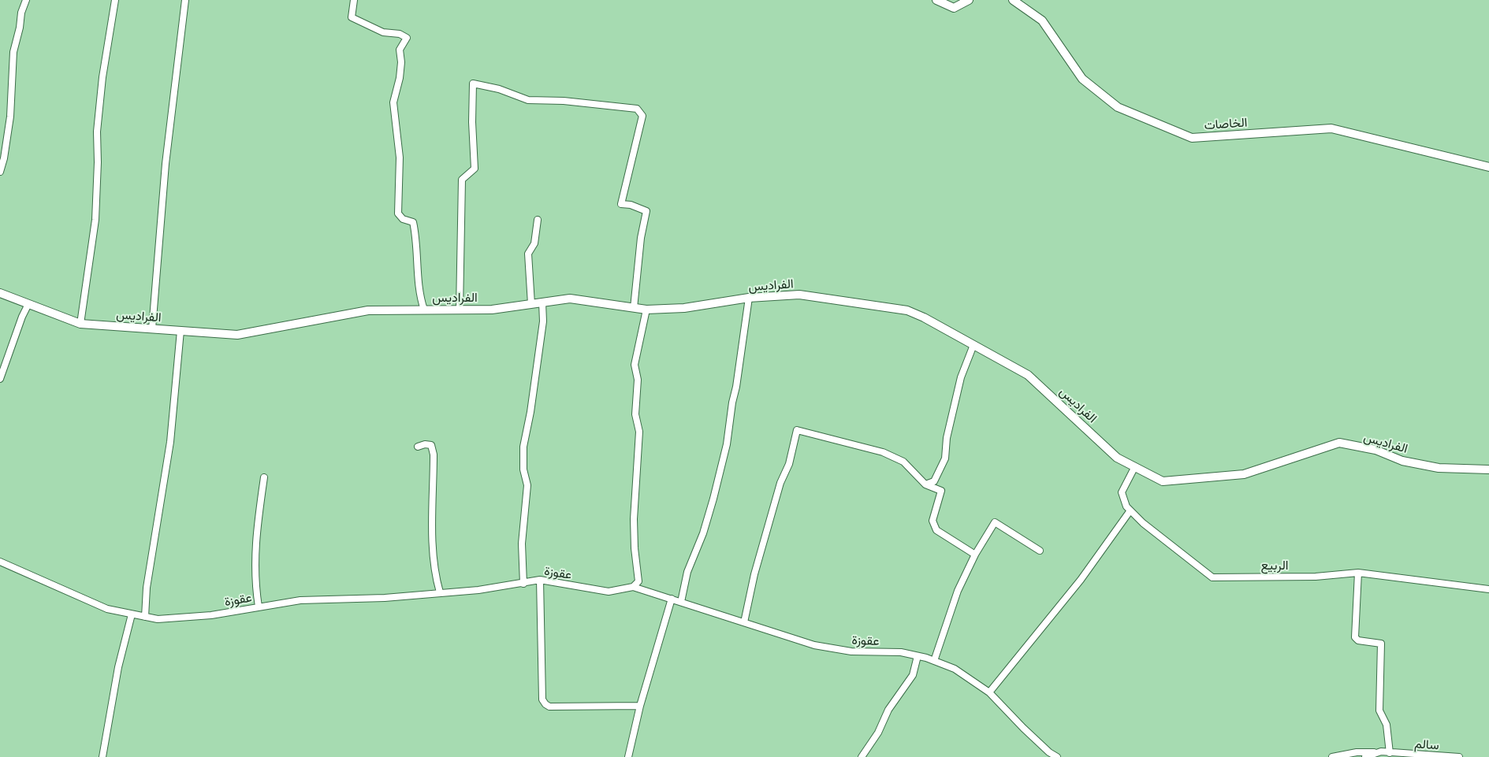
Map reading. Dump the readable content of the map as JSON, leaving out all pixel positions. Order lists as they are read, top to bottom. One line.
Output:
{"streets":{"street":["الخاصات","الفراديس","الربيع","عقوزة","سالم"]},"crossings":[["الفراديس","الربيع"]]}
